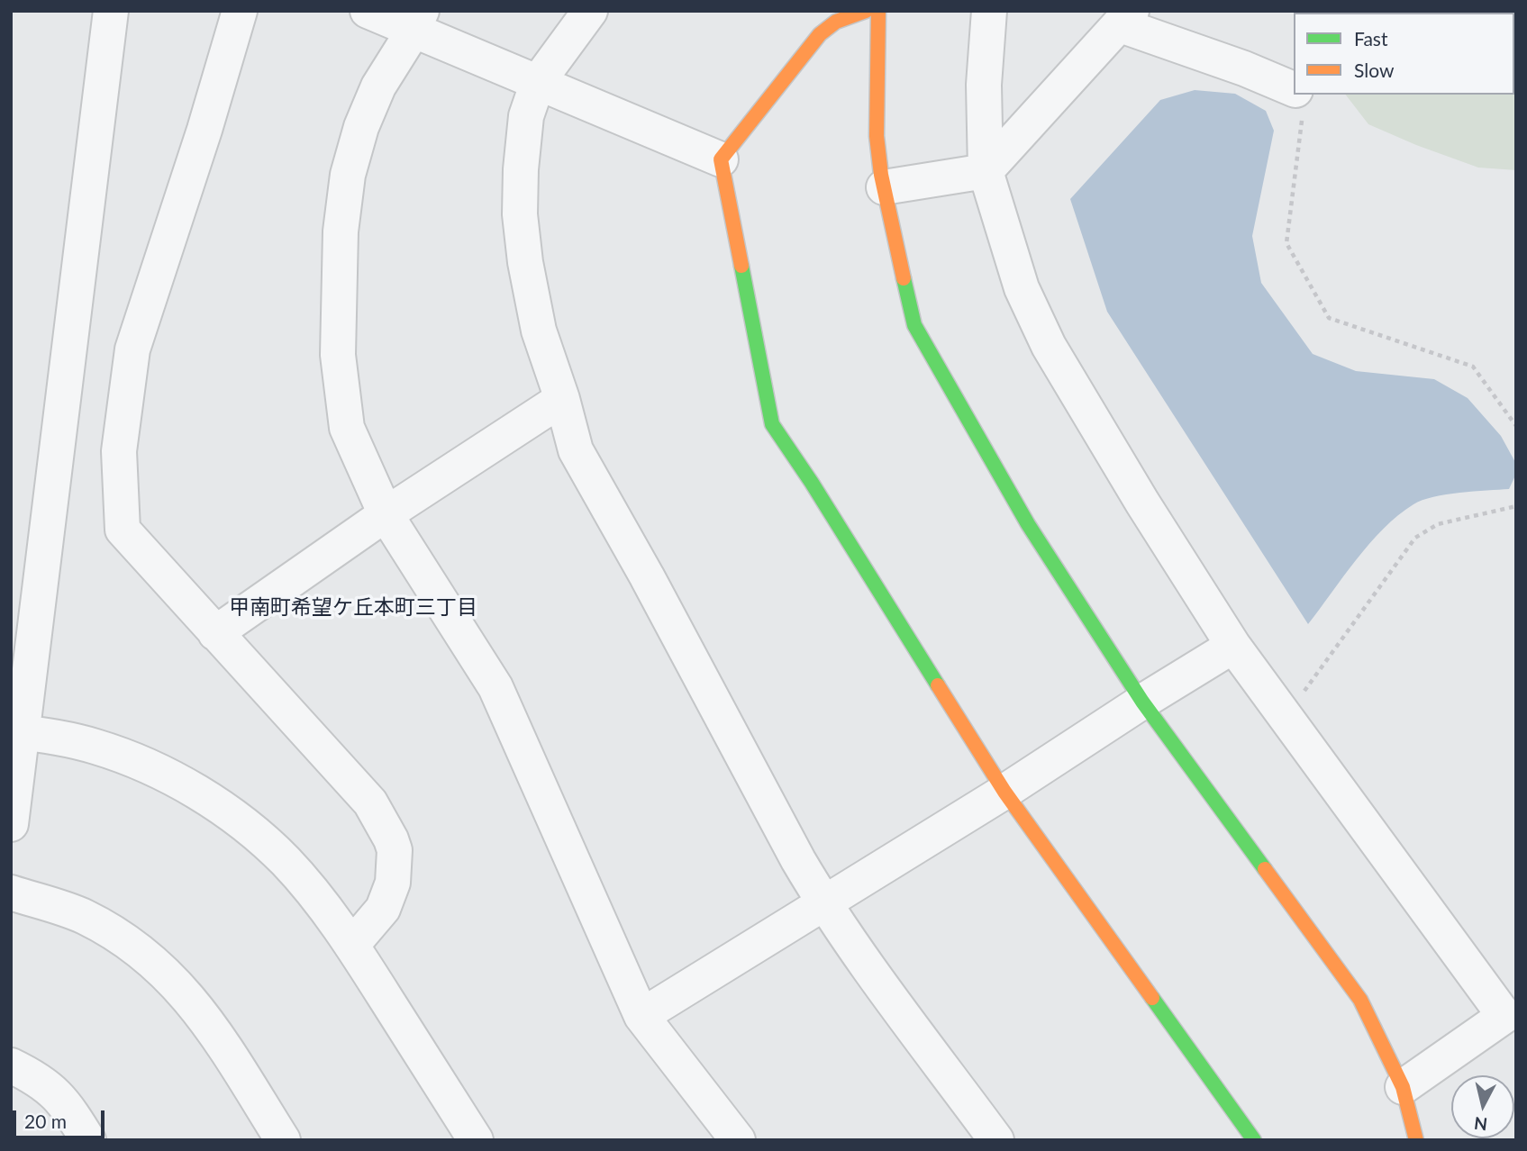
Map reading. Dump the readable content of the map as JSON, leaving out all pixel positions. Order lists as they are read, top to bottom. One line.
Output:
{"districts":["甲南町希望ケ丘本町三丁目"],"legend":["Fast","Slow"],"scale_bar":"20 m","north":"bottom"}
